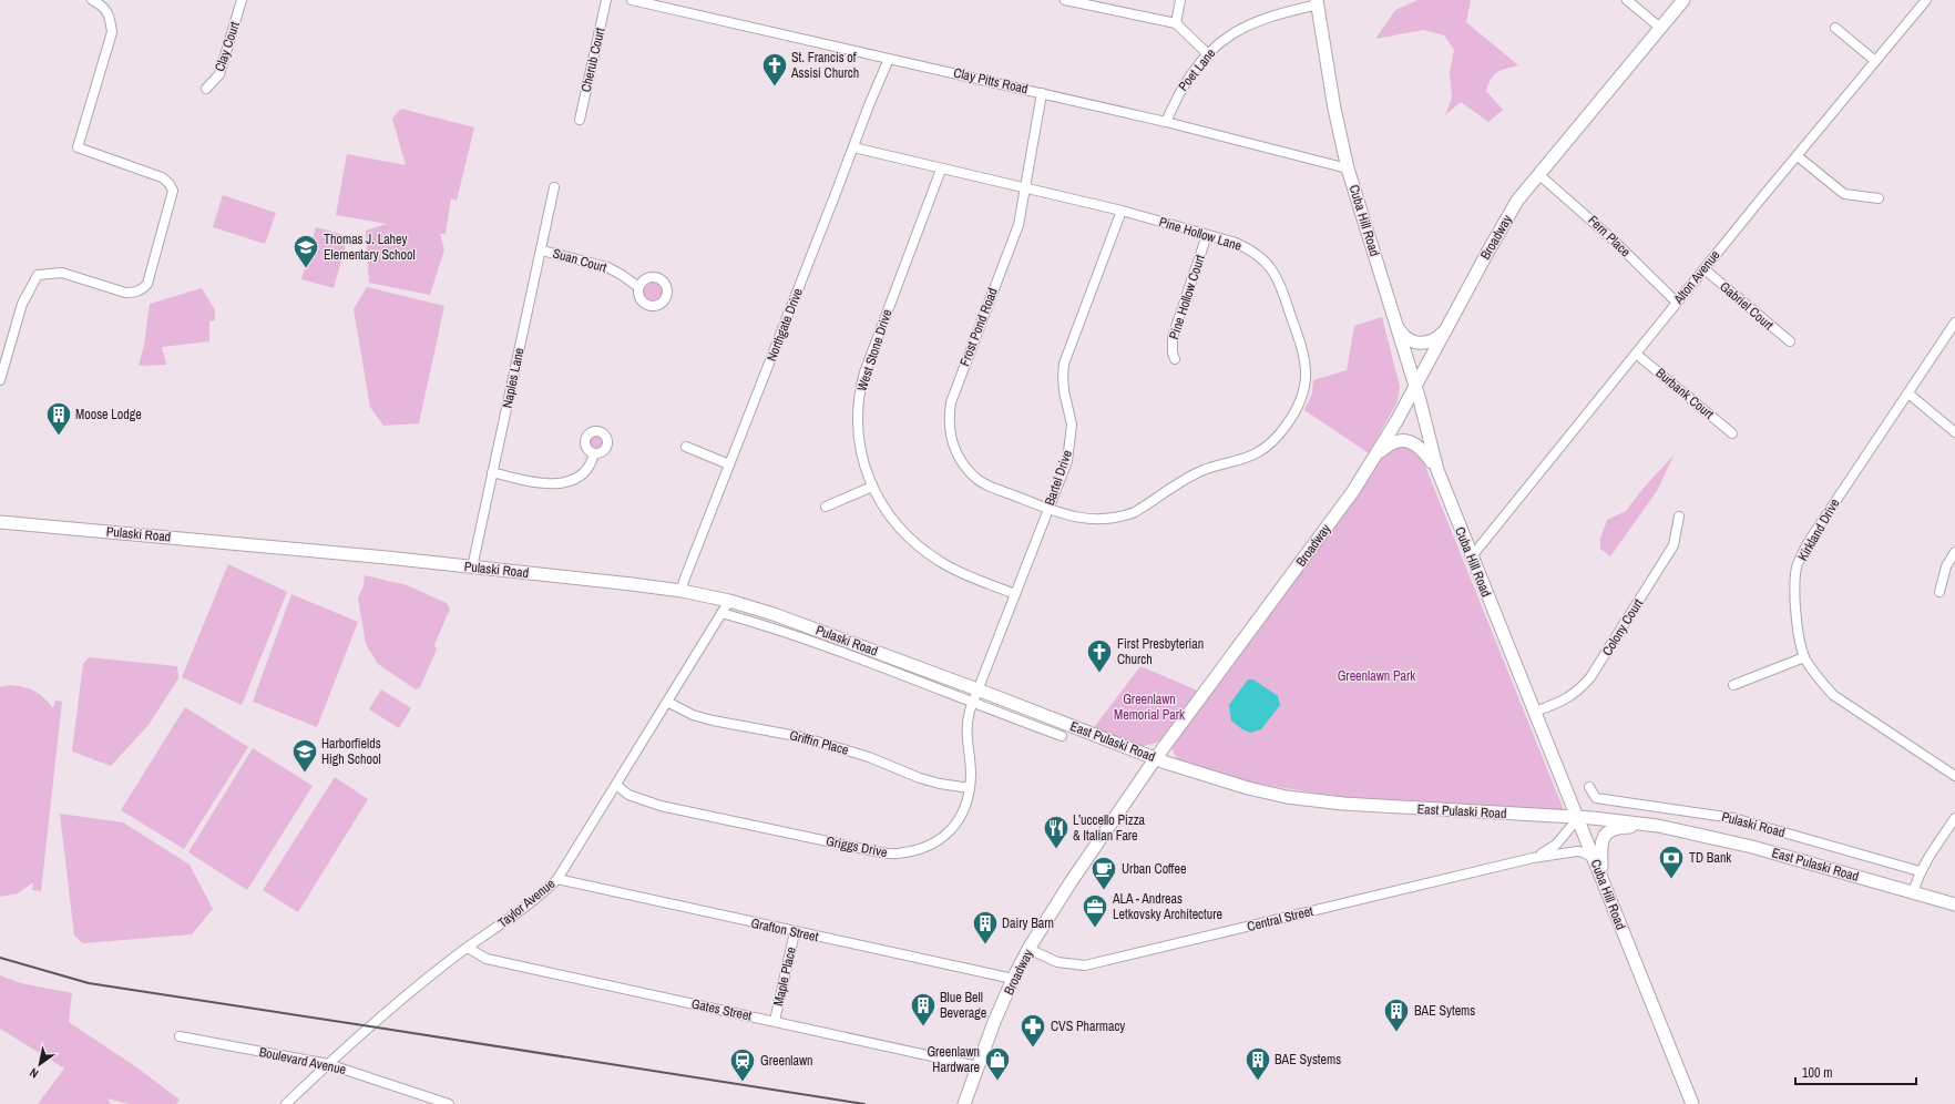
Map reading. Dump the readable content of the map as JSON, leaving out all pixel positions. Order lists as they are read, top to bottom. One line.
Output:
{"streets":{"main road":["Cuba Hill Road","Broadway","Pulaski Road","East Pulaski Road"],"street":["Clay Court","Cherub Court","Poet Lane","Clay Pitts Road","Pine Hollow Lane","Fern Place","Suan Court","Alton Avenue","Pine Hollow Court","Gabriel Court","Northgate Drive","Frost Pond Road","West Stone Drive","Naples Lane","Burbank Court","Bartel Drive","Kirkland Drive","Colony Court","Griffin Place","Griggs Drive","Taylor Avenue","Central Street","Grafton Street","Maple Place","Gates Street","Boulevard Avenue"]},"crossings":[["Poet Lane","Clay Pitts Road"],["Poet Lane","Cuba Hill Road"],["Clay Pitts Road","Cuba Hill Road"],["Clay Pitts Road","Northgate Drive"],["Clay Pitts Road","Frost Pond Road"],["Cuba Hill Road","Broadway"],["Cuba Hill Road","Alton Avenue"],["Cuba Hill Road","Colony Court"],["Cuba Hill Road","East Pulaski Road"],["Cuba Hill Road","Central Street"],["Pine Hollow Lane","Pine Hollow Court"],["Pine Hollow Lane","Northgate Drive"],["Pine Hollow Lane","Frost Pond Road"],["Pine Hollow Lane","West Stone Drive"],["Pine Hollow Lane","Bartel Drive"],["Fern Place","Broadway"],["Fern Place","Alton Avenue"],["Broadway","East Pulaski Road"],["Broadway","Central Street"],["Broadway","Grafton Street"],["Broadway","Gates Street"],["Suan Court","Naples Lane"],["Alton Avenue","Gabriel Court"],["Alton Avenue","Burbank Court"],["Northgate Drive","Pulaski Road"],["Frost Pond Road","Bartel Drive"],["West Stone Drive","Bartel Drive"],["Naples Lane","Pulaski Road"],["Bartel Drive","Pulaski Road"],["Bartel Drive","East Pulaski Road"],["Bartel Drive","Griggs Drive"],["Pulaski Road","East Pulaski Road"],["Pulaski Road","Griggs Drive"],["Pulaski Road","Taylor Avenue"],["East Pulaski Road","Griggs Drive"],["East Pulaski Road","Central Street"],["Griffin Place","Griggs Drive"],["Griffin Place","Taylor Avenue"],["Griggs Drive","Taylor Avenue"],["Taylor Avenue","Grafton Street"],["Taylor Avenue","Gates Street"],["Taylor Avenue","Boulevard Avenue"],["Grafton Street","Maple Place"],["Maple Place","Gates Street"]],"parks":["Greenlawn Park","Greenlawn Memorial Park"],"places":{"church":["St. Francis of Assisi Church","First Presbyterian Church"],"school or university":["Thomas J. Lahey Elementary School","Harborfields High School"],"building":["Moose Lodge","Dairy Barn","Blue Bell Beverage","BAE Sytems","BAE Systems"],"restaurant":["L’uccello Pizza & Italian Fare"],"bank":["TD Bank"],"cafe":["Urban Coffee"],"office":["ALA - Andreas Letkovsky Architecture"],"pharmacy":["CVS Pharmacy"],"shop":["Greenlawn Hardware"],"station":["Greenlawn"]},"scale_bar":"100 m","north":"bottom left"}
